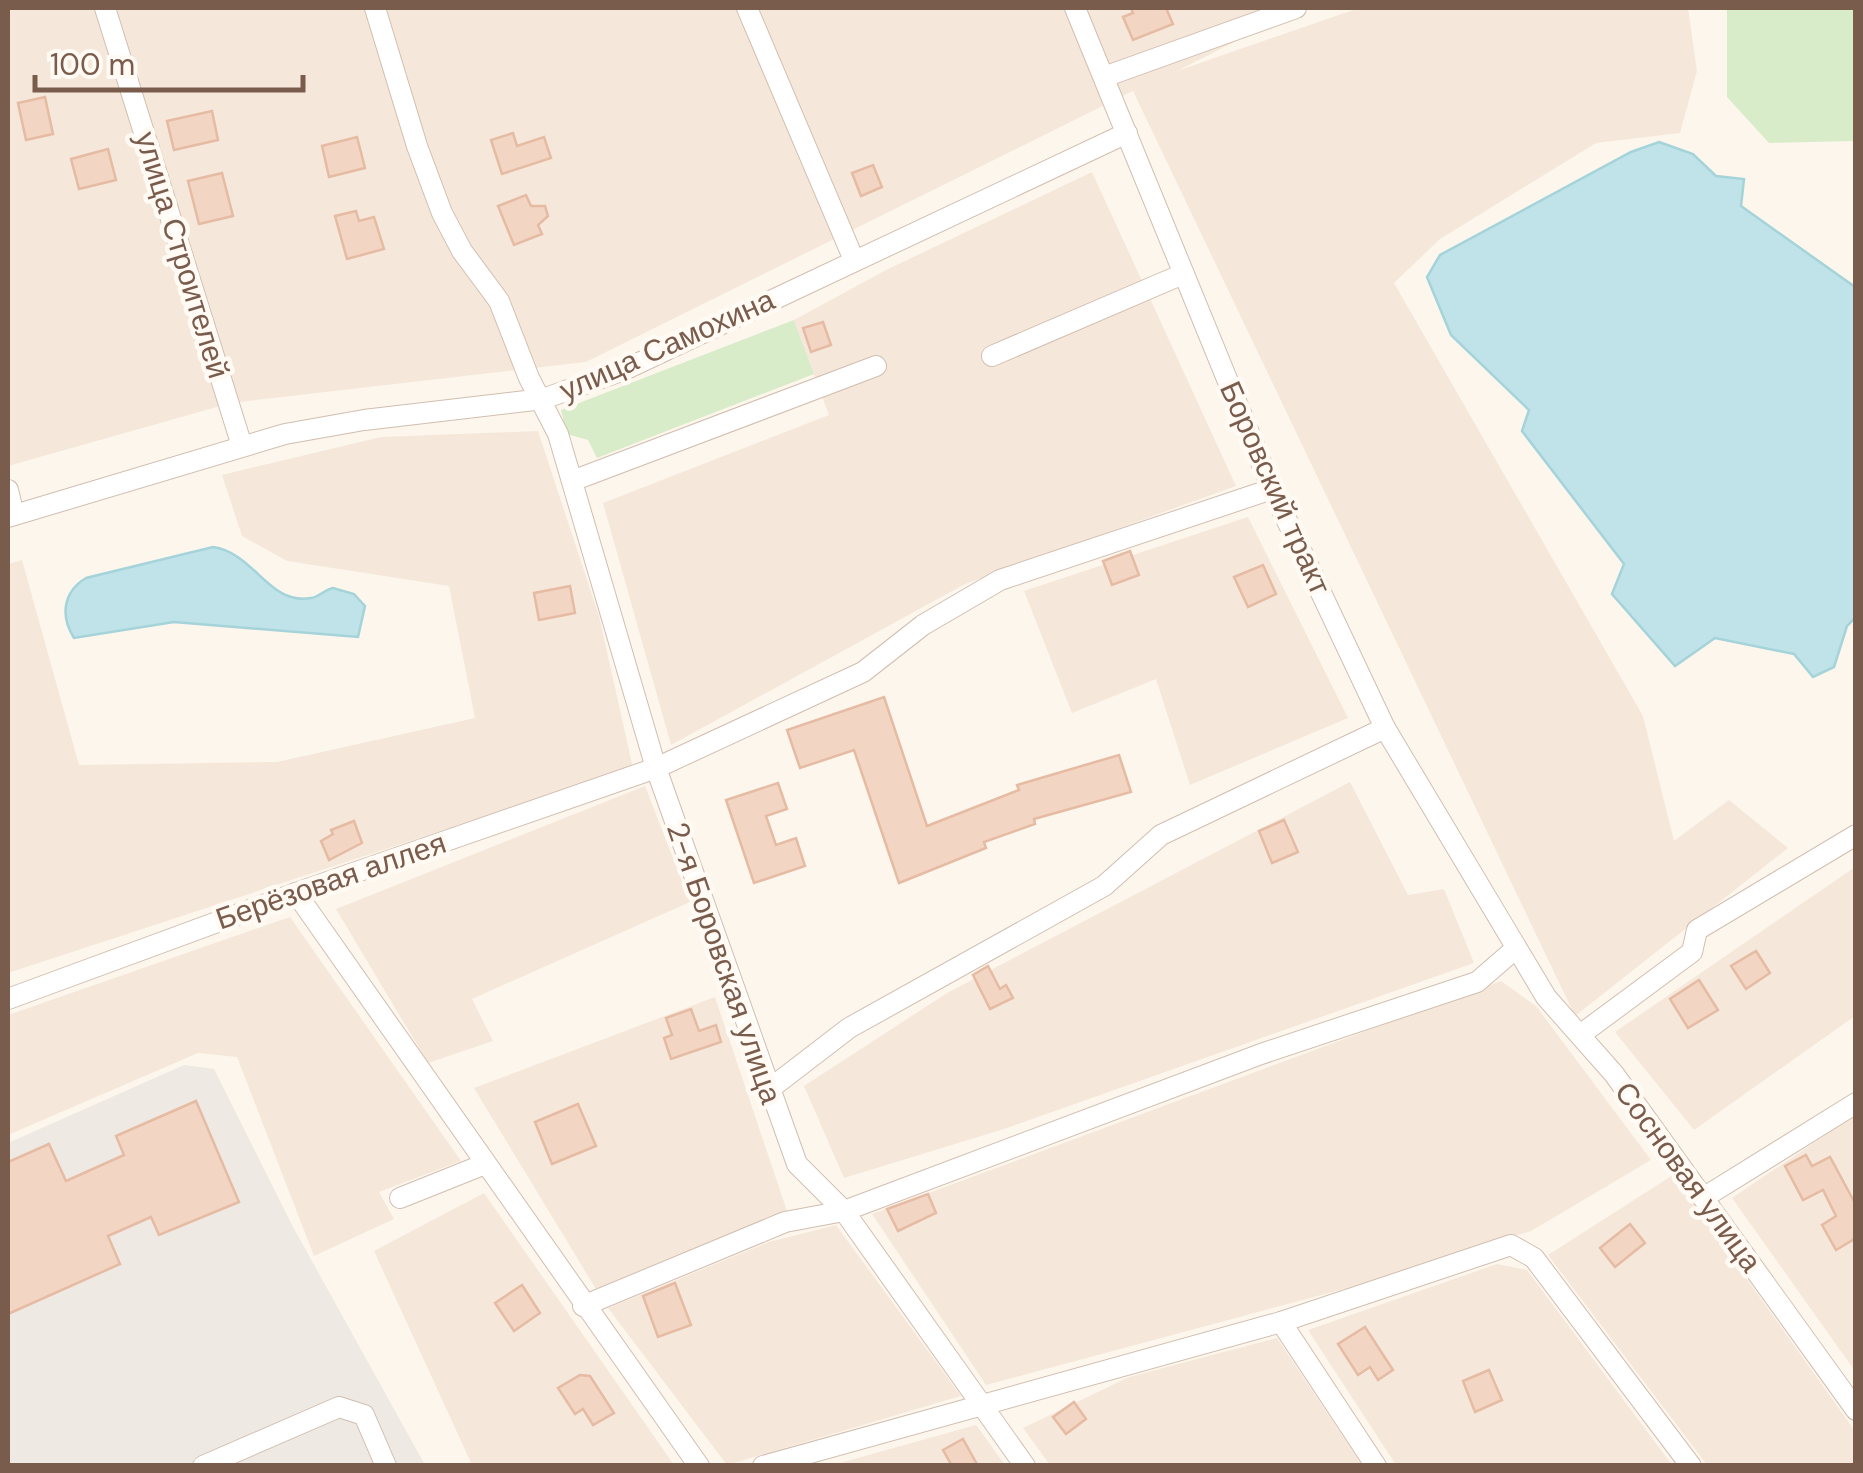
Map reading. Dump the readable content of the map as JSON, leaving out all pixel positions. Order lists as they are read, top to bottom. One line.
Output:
{"streets":{"street":["улица Строителей","улица Самохина","Боровский тракт","Берёзовая аллея","2-я Боровская улица","Сосновая улица"]},"crossings":[["улица Строителей","улица Самохина"],["улица Самохина","Боровский тракт"],["улица Самохина","2-я Боровская улица"],["Боровский тракт","Берёзовая аллея"],["Боровский тракт","Сосновая улица"],["Берёзовая аллея","2-я Боровская улица"]],"scale_bar":"100 m"}
